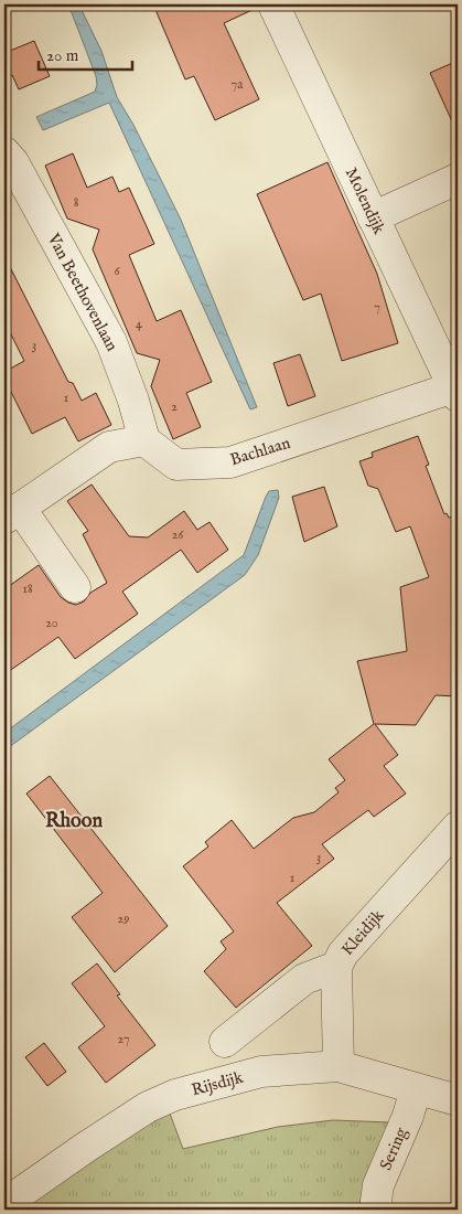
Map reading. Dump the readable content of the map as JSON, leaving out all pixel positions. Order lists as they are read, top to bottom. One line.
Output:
{"streets":{"street":["Molendijk","Van Beethovenlaan","Bachlaan","Kleidijk","Rijsdijk","Sering"]},"crossings":[["Molendijk","Bachlaan"],["Van Beethovenlaan","Bachlaan"],["Kleidijk","Rijsdijk"],["Rijsdijk","Sering"]],"districts":["Rhoon"],"house_numbers":["7a","8","6","7","4","3","1","2","26","18","20","3","1","29","27"],"scale_bar":"20 m"}
